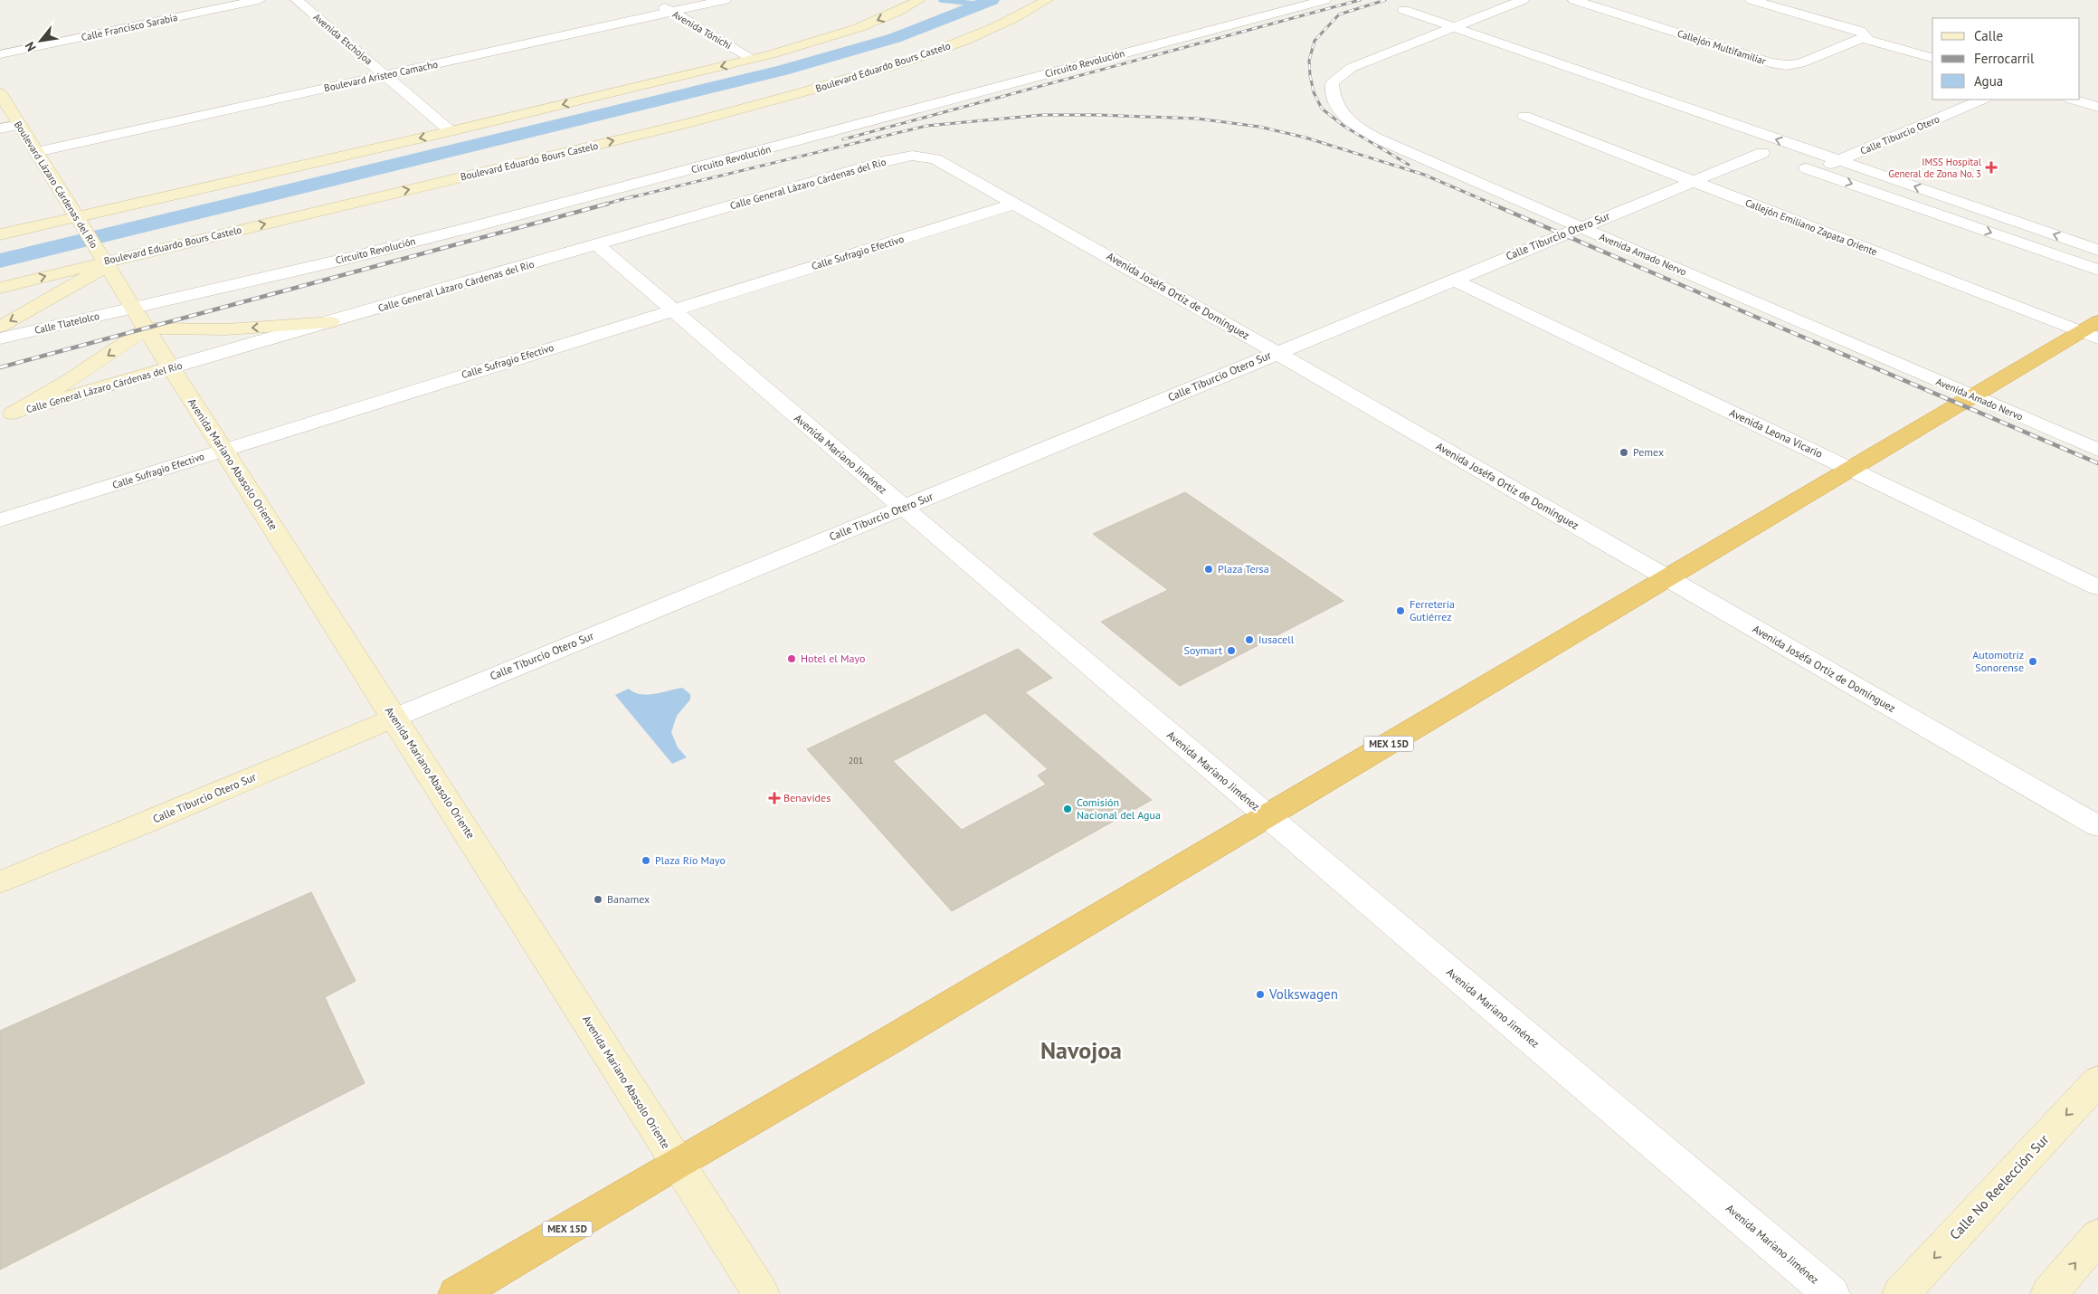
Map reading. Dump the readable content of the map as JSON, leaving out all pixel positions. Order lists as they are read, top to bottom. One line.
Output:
{"streets":{"highway":["MEX 15D"],"main road":["Boulevard Eduardo Bours Castelo","Calle General Lázaro Cárdenas del Río","Boulevard Lázaro Cárdenas del Río","Calle Tiburcio Otero Sur","Avenida Mariano Abasolo Oriente","Calle No Reelección Sur"],"street":["Calle Francisco Sarabia","Avenida Tónichi","Avenida Etchojoa","Callejón Multifamiliar","Circuito Revolución","Boulevard Aristeo Camacho","Calle Tiburcio Otero","Callejón Emiliano Zapata Oriente","Calle Sufragio Efectivo","Avenida Amado Nervo","Avenida Joséfa Ortiz de Domínguez","Calle Tlatelolco","Avenida Leona Vicario","Avenida Maríano Jiménez"]},"crossings":[["Avenida Tónichi","Boulevard Aristeo Camacho"],["Avenida Etchojoa","Boulevard Aristeo Camacho"],["Circuito Revolución","Calle Tlatelolco"],["Circuito Revolución","Avenida Mariano Abasolo Oriente"],["Boulevard Eduardo Bours Castelo","Boulevard Lázaro Cárdenas del Río"],["Boulevard Eduardo Bours Castelo","Avenida Mariano Abasolo Oriente"],["Boulevard Aristeo Camacho","Boulevard Lázaro Cárdenas del Río"],["Calle General Lázaro Cárdenas del Río","Avenida Joséfa Ortiz de Domínguez"],["Calle General Lázaro Cárdenas del Río","Avenida Maríano Jiménez"],["Calle General Lázaro Cárdenas del Río","Avenida Mariano Abasolo Oriente"],["Boulevard Lázaro Cárdenas del Río","Avenida Mariano Abasolo Oriente"],["Callejón Emiliano Zapata Oriente","Calle Tiburcio Otero Sur"],["Callejón Emiliano Zapata Oriente","MEX 15D"],["Calle Tiburcio Otero Sur","Avenida Amado Nervo"],["Calle Tiburcio Otero Sur","Avenida Joséfa Ortiz de Domínguez"],["Calle Tiburcio Otero Sur","Avenida Leona Vicario"],["Calle Tiburcio Otero Sur","Avenida Maríano Jiménez"],["Calle Tiburcio Otero Sur","Avenida Mariano Abasolo Oriente"],["Calle Sufragio Efectivo","Avenida Joséfa Ortiz de Domínguez"],["Calle Sufragio Efectivo","Avenida Maríano Jiménez"],["Calle Sufragio Efectivo","Avenida Mariano Abasolo Oriente"],["Avenida Amado Nervo","MEX 15D"],["Avenida Joséfa Ortiz de Domínguez","MEX 15D"],["Calle Tlatelolco","Avenida Mariano Abasolo Oriente"],["Avenida Leona Vicario","MEX 15D"],["Avenida Maríano Jiménez","MEX 15D"],["Avenida Mariano Abasolo Oriente","MEX 15D"]],"one_way":["Calle No Reelección Sur"],"districts":["Navojoa"],"places":{"health":["IMSS Hospital General de Zona No. 3","Benavides"],"other":["Pemex","Plaza Tersa","Ferretería Gutiérrez","Iusacell","Soymart","Hotel el Mayo","Automotríz Sonorense","Comisión Nacional del Agua","Plaza Río Mayo","Banamex","Volkswagen"]},"house_numbers":["201"],"legend":["Calle","Ferrocarril","Agua"],"north":"bottom left"}
